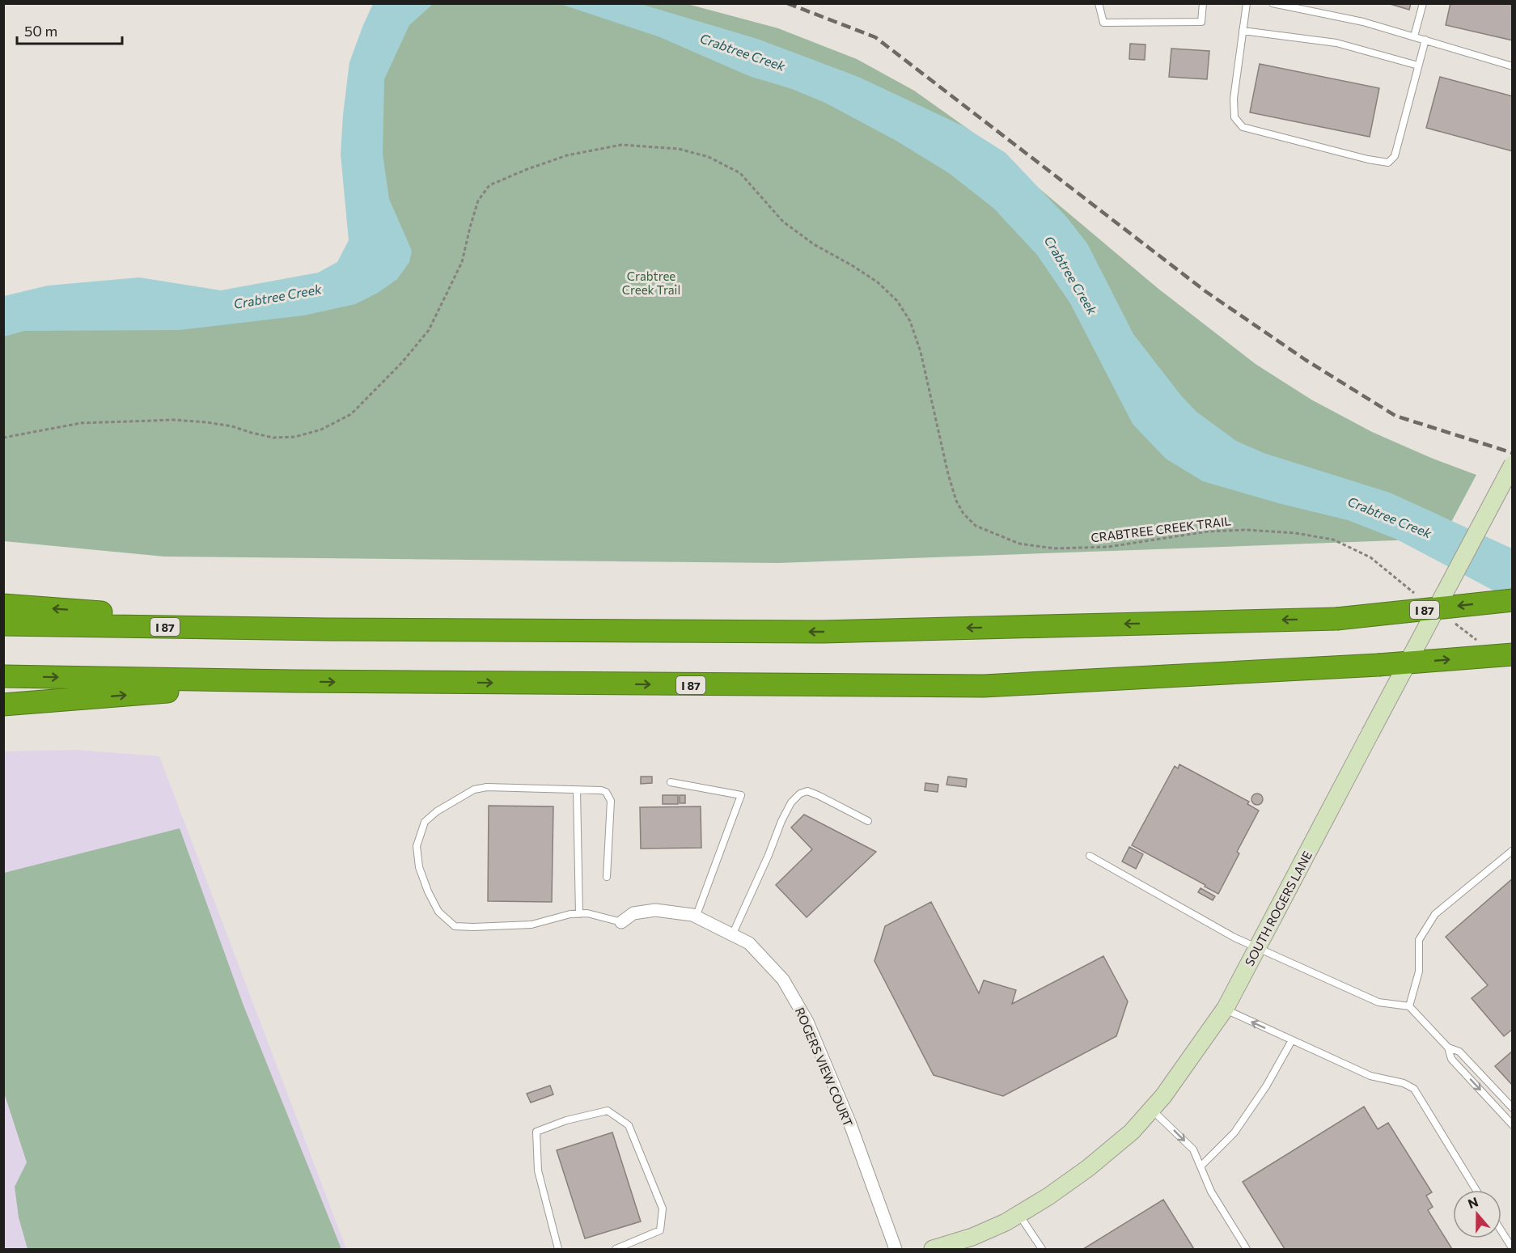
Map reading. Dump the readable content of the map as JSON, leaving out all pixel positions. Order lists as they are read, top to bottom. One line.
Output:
{"streets":{"highway":["I 87"],"street":["SOUTH ROGERS LANE","ROGERS VIEW COURT"],"path":["CRABTREE CREEK TRAIL"]},"water":["Crabtree Creek"],"parks":["Crabtree Creek Trail"],"scale_bar":"50 m","north":"top"}
